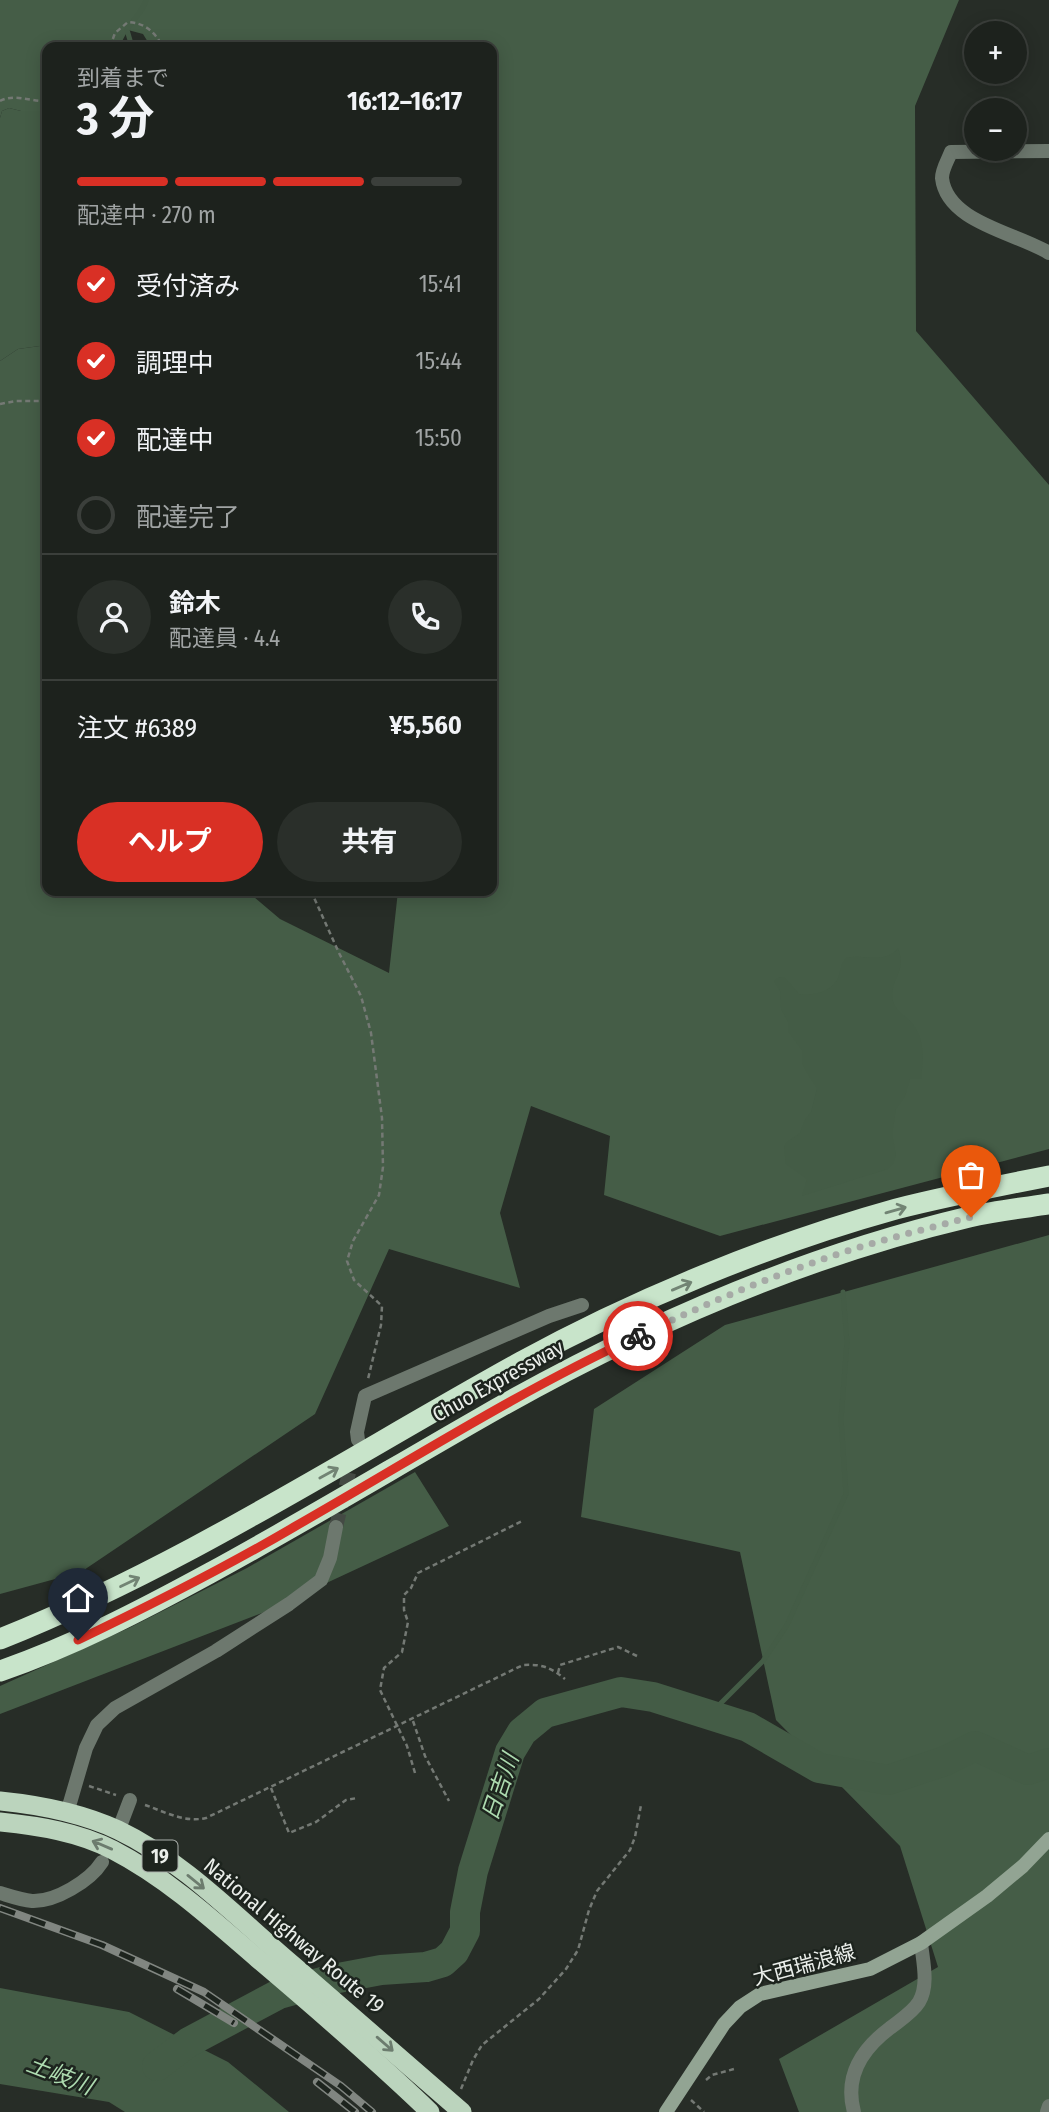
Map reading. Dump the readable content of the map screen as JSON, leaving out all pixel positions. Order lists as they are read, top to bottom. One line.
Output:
{"streets":{"highway":["Chuo Expressway","19","National Highway Route 19"],"main road":["大西瑞浪線"]},"water":["日吉川","土岐川"],"page":{"map_buttons":["+","−"],"heading":["3 分","到着まで","16:12–16:17"],"panel":["鈴木","配達員 · 4.4","注文 #6389","¥5,560"],"bar":"配達中 · 270 m","list":[["受付済み","15:41"],["調理中","15:44"],["配達中","15:50"],"配達完了"],"buttons":["ヘルプ","共有"]}}
